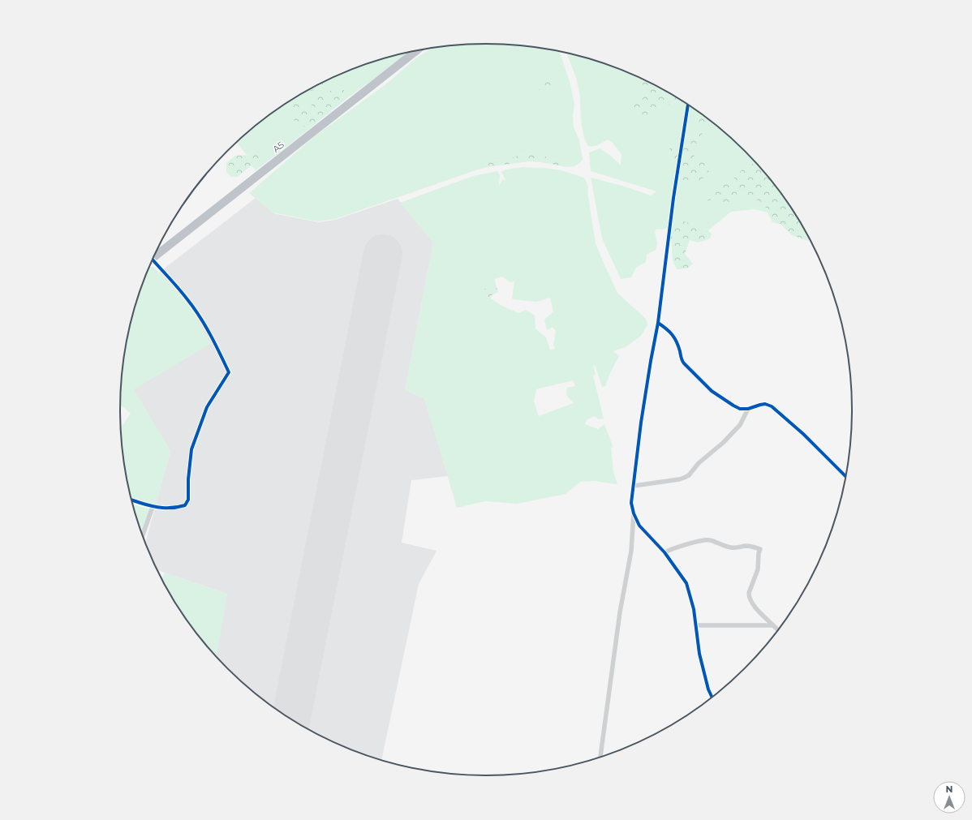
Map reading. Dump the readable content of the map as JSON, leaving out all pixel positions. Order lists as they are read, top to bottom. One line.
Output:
{"streets":{"highway":["A5"]},"north":"top"}
